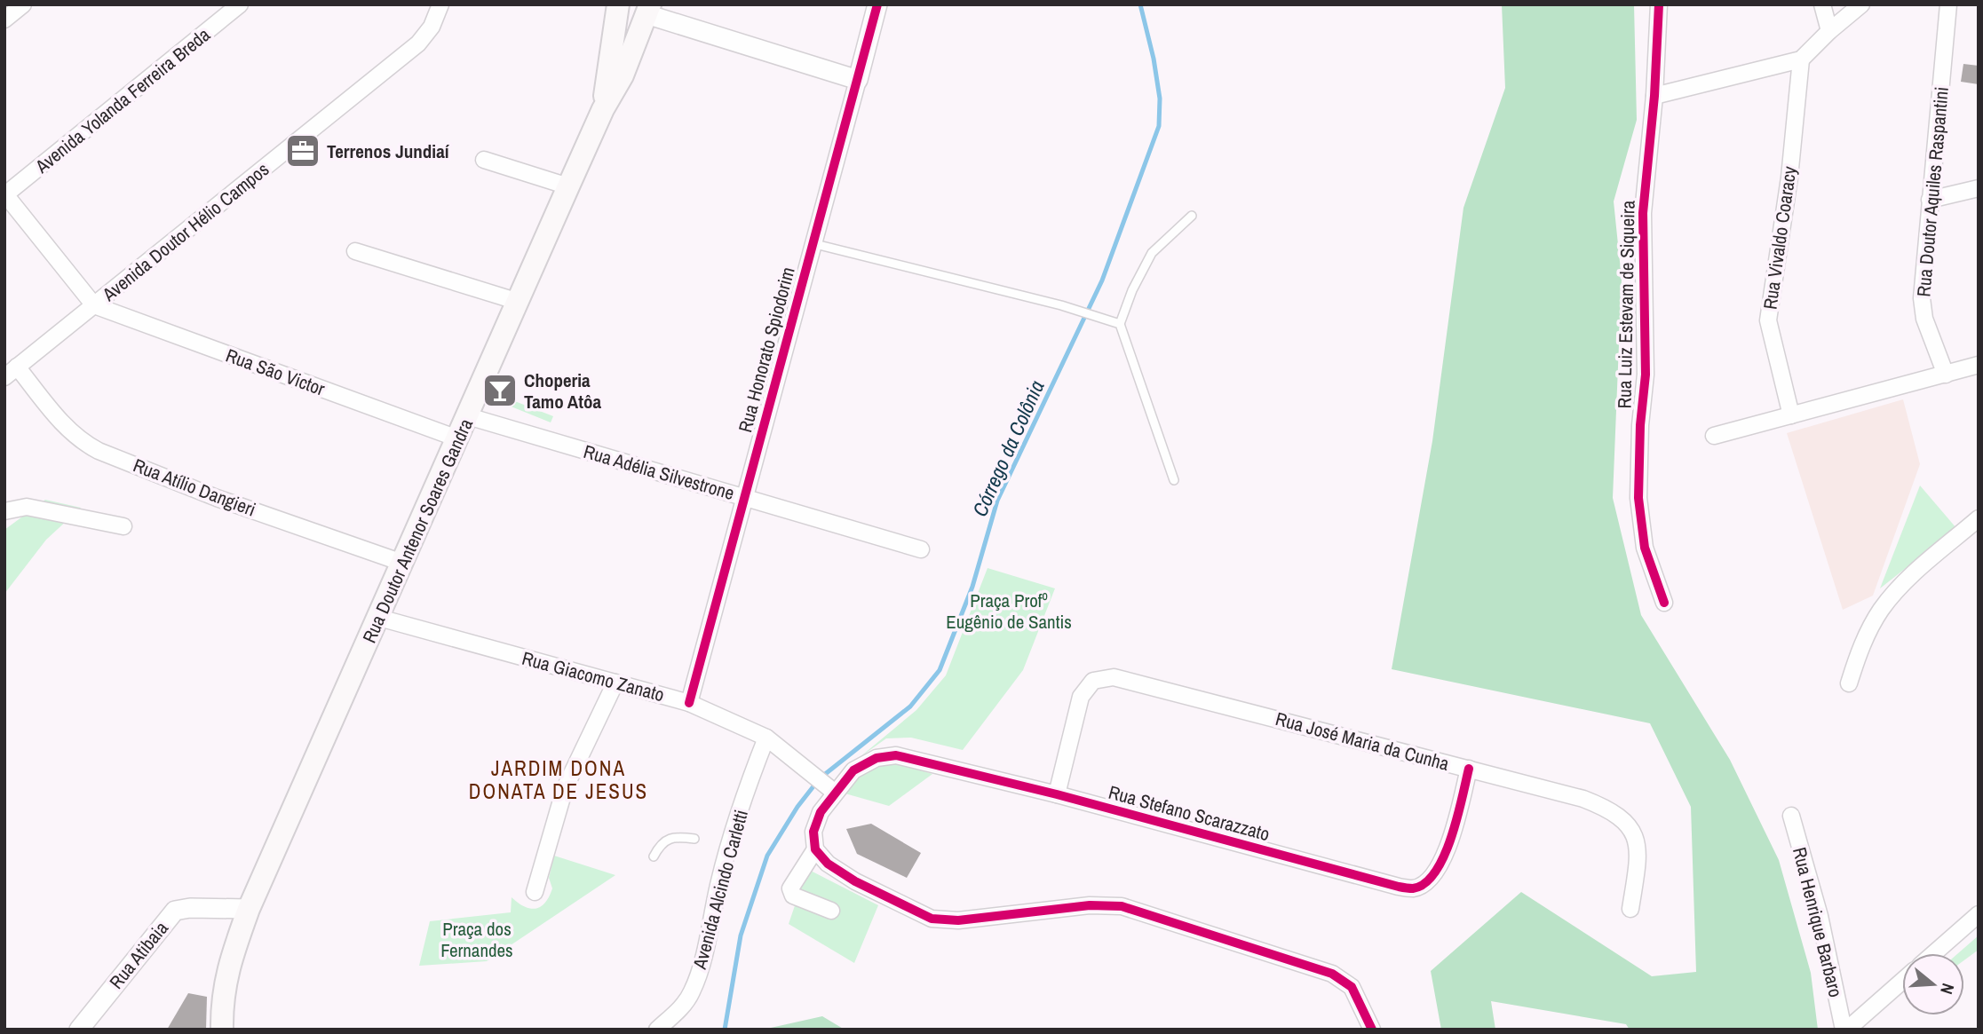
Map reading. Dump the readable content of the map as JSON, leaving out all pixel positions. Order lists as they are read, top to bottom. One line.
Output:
{"streets":{"main road":["Rua Doutor Antenor Soares Gandra"],"street":["Avenida Yolanda Ferreira Breda","Rua Doutor Aquiles Raspantini","Avenida Doutor Hélio Campos","Rua Vivaldo Coaracy","Rua Luiz Estevam de Siqueira","Rua Honorato Spiodorim","Rua São Victor","Rua Adélia Silvestrone","Rua Atílio Dangieri","Rua Giacomo Zanato","Rua José Maria da Cunha","Rua Stefano Scarazzato","Avenida Alcindo Carletti","Rua Henrique Barbaro","Rua Atibaia"]},"crossings":[["Avenida Doutor Hélio Campos","Rua São Victor"],["Avenida Doutor Hélio Campos","Rua Atílio Dangieri"],["Rua Honorato Spiodorim","Rua Adélia Silvestrone"],["Rua Honorato Spiodorim","Rua Giacomo Zanato"],["Rua São Victor","Rua Doutor Antenor Soares Gandra"],["Rua Adélia Silvestrone","Rua Doutor Antenor Soares Gandra"],["Rua Atílio Dangieri","Rua Doutor Antenor Soares Gandra"],["Rua Doutor Antenor Soares Gandra","Rua Giacomo Zanato"],["Rua Doutor Antenor Soares Gandra","Rua Atibaia"],["Rua Giacomo Zanato","Rua Stefano Scarazzato"],["Rua Giacomo Zanato","Avenida Alcindo Carletti"],["Rua José Maria da Cunha","Rua Stefano Scarazzato"]],"districts":["JARDIM DONA DONATA DE JESUS"],"water":["Córrego da Colônia"],"parks":["Praça Profº Eugênio de Santis","Praça dos Fernandes"],"places":{"office":["Terrenos Jundiaí"],"bar":["Choperia Tamo Atôa"]},"north":"right"}
